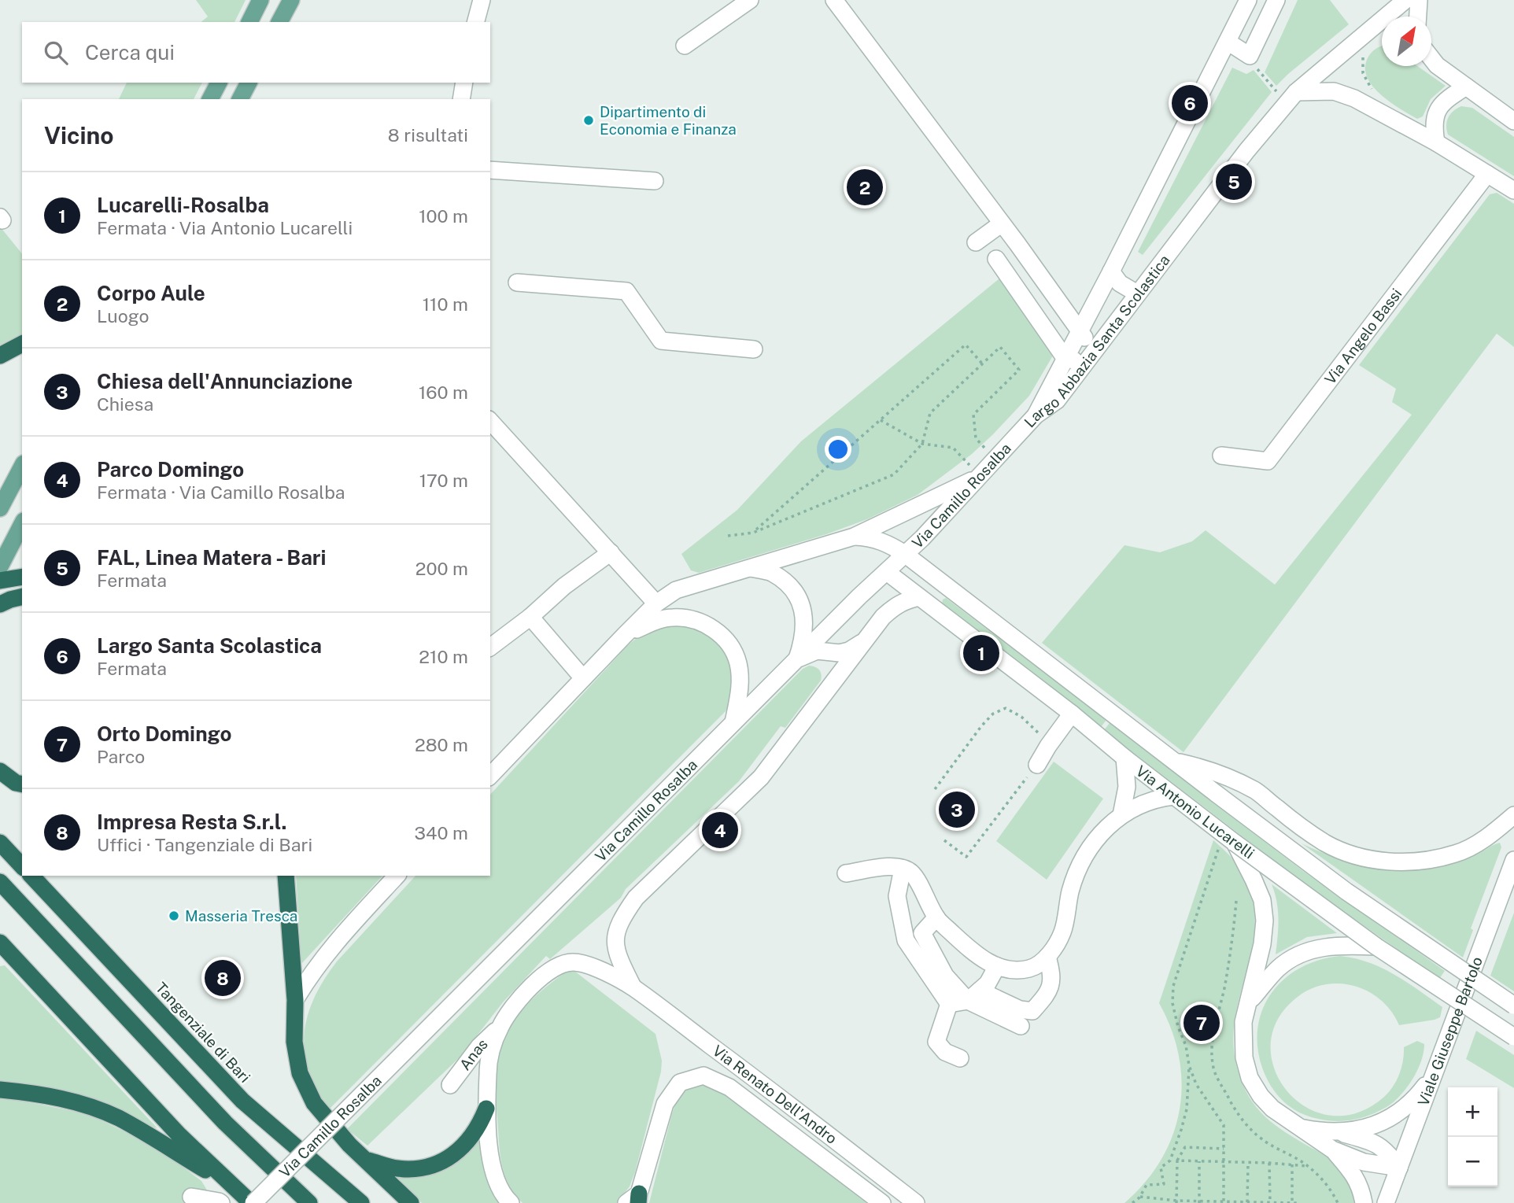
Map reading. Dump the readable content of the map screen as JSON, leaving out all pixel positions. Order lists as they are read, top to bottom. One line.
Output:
{"streets":{"highway":["Tangenziale di Bari"],"street":["Largo Abbazia Santa Scolastica","Via Angelo Bassi","Via Camillo Rosalba","Via Antonio Lucarelli","Viale Giuseppe Bartolo","Anas","Via Renato Dell'Andro"]},"crossings":[["Largo Abbazia Santa Scolastica","Via Camillo Rosalba"],["Via Camillo Rosalba","Via Antonio Lucarelli"],["Anas","Via Renato Dell'Andro"]],"places":["Dipartimento di Economia e Finanza","Masseria Tresca"],"north":"top right","page":{"search":"Cerca qui","pins":["6","5","2","1","3","4","8","7"],"heading":["Vicino","8 risultati"],"list":[{"mark":"1","name":"Lucarelli-Rosalba","note":"Fermata · Via Antonio Lucarelli","value":"100 m"},{"mark":"2","name":"Corpo Aule","note":"Luogo","value":"110 m"},{"mark":"3","name":"Chiesa dell'Annunciazione","note":"Chiesa","value":"160 m"},{"mark":"4","name":"Parco Domingo","note":"Fermata · Via Camillo Rosalba","value":"170 m"},{"mark":"5","name":"FAL, Linea Matera - Bari","note":"Fermata","value":"200 m"},{"mark":"6","name":"Largo Santa Scolastica","note":"Fermata","value":"210 m"},{"mark":"7","name":"Orto Domingo","note":"Parco","value":"280 m"},{"mark":"8","name":"Impresa Resta S.r.l.","note":"Uffici · Tangenziale di Bari","value":"340 m"}],"map_buttons":["+","−"]}}
